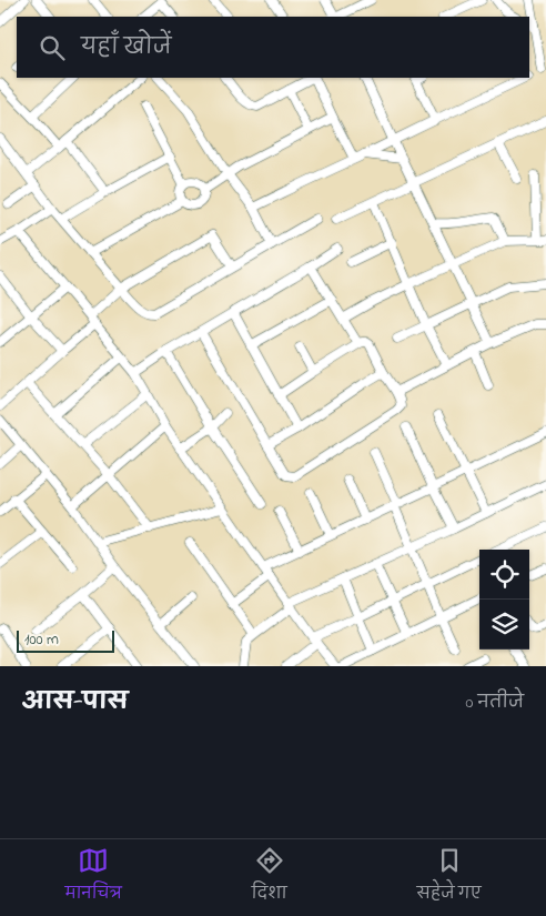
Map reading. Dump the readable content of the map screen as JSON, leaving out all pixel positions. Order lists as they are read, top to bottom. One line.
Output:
{"scale_bar":"100 m","page":{"search":"यहाँ खोजें","scale":"100 m","heading":["आस-पास","0 नतीजे"],"nav":["मानचित्र","दिशा","सहेजे गए"]}}
